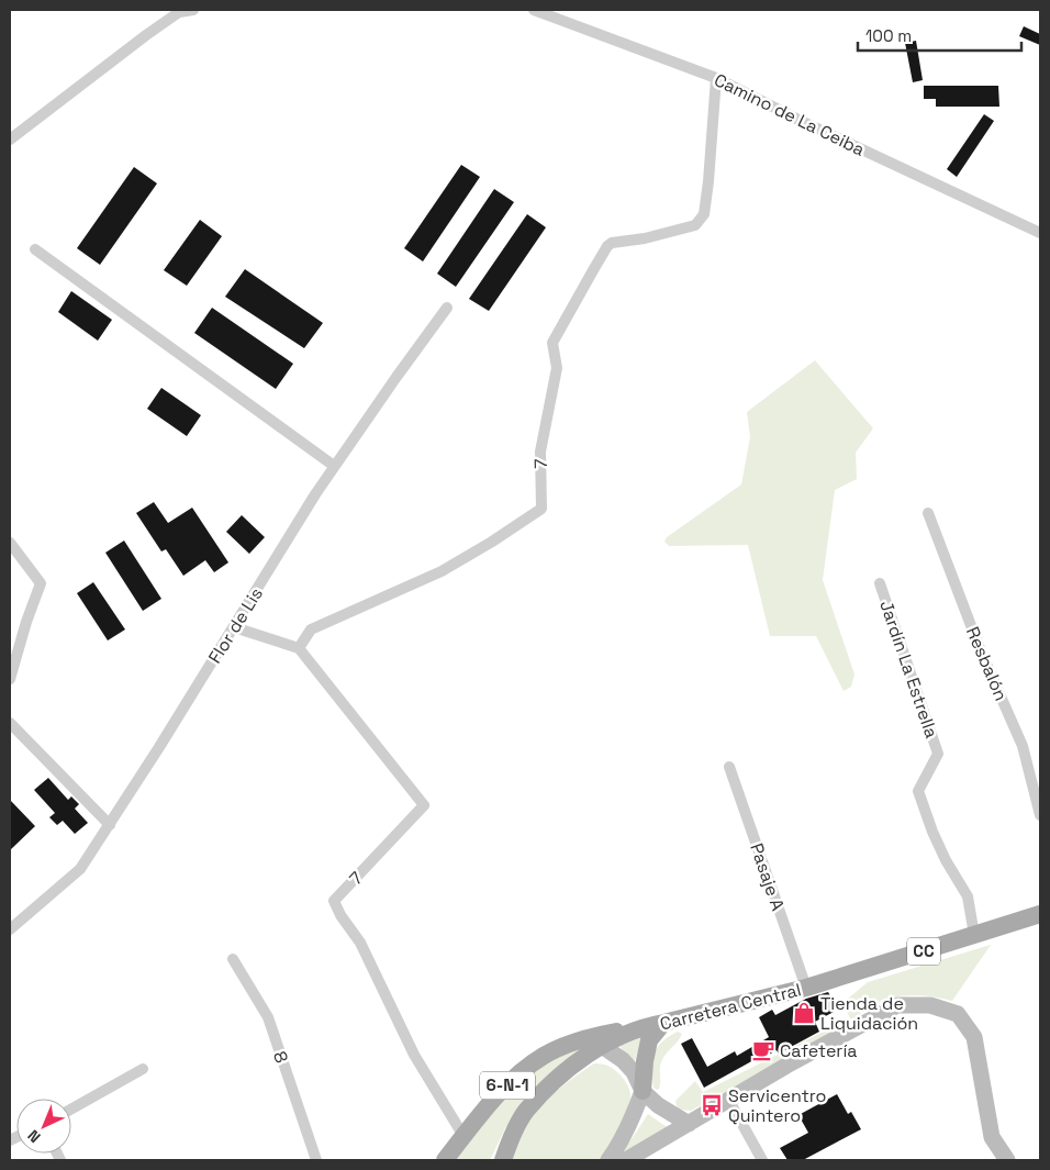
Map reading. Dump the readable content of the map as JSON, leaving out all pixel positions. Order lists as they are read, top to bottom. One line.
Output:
{"streets":{"main road":["CC","Carretera Central","6-N-1"],"street":["Camino de La Ceiba","7","Flor de Lis","Resbalón","Jardín La Estrella","Pasaje A","8"]},"crossings":[["Camino de La Ceiba","7"],["7","6-N-1"],["Jardín La Estrella","Carretera Central"],["Pasaje A","Carretera Central"],["Carretera Central","6-N-1"]],"places":{"shop":["Tienda de Liquidación"],"cafe":["Cafetería"],"bus stop":["Servicentro Quintero"]},"scale_bar":"100 m","north":"bottom left"}
